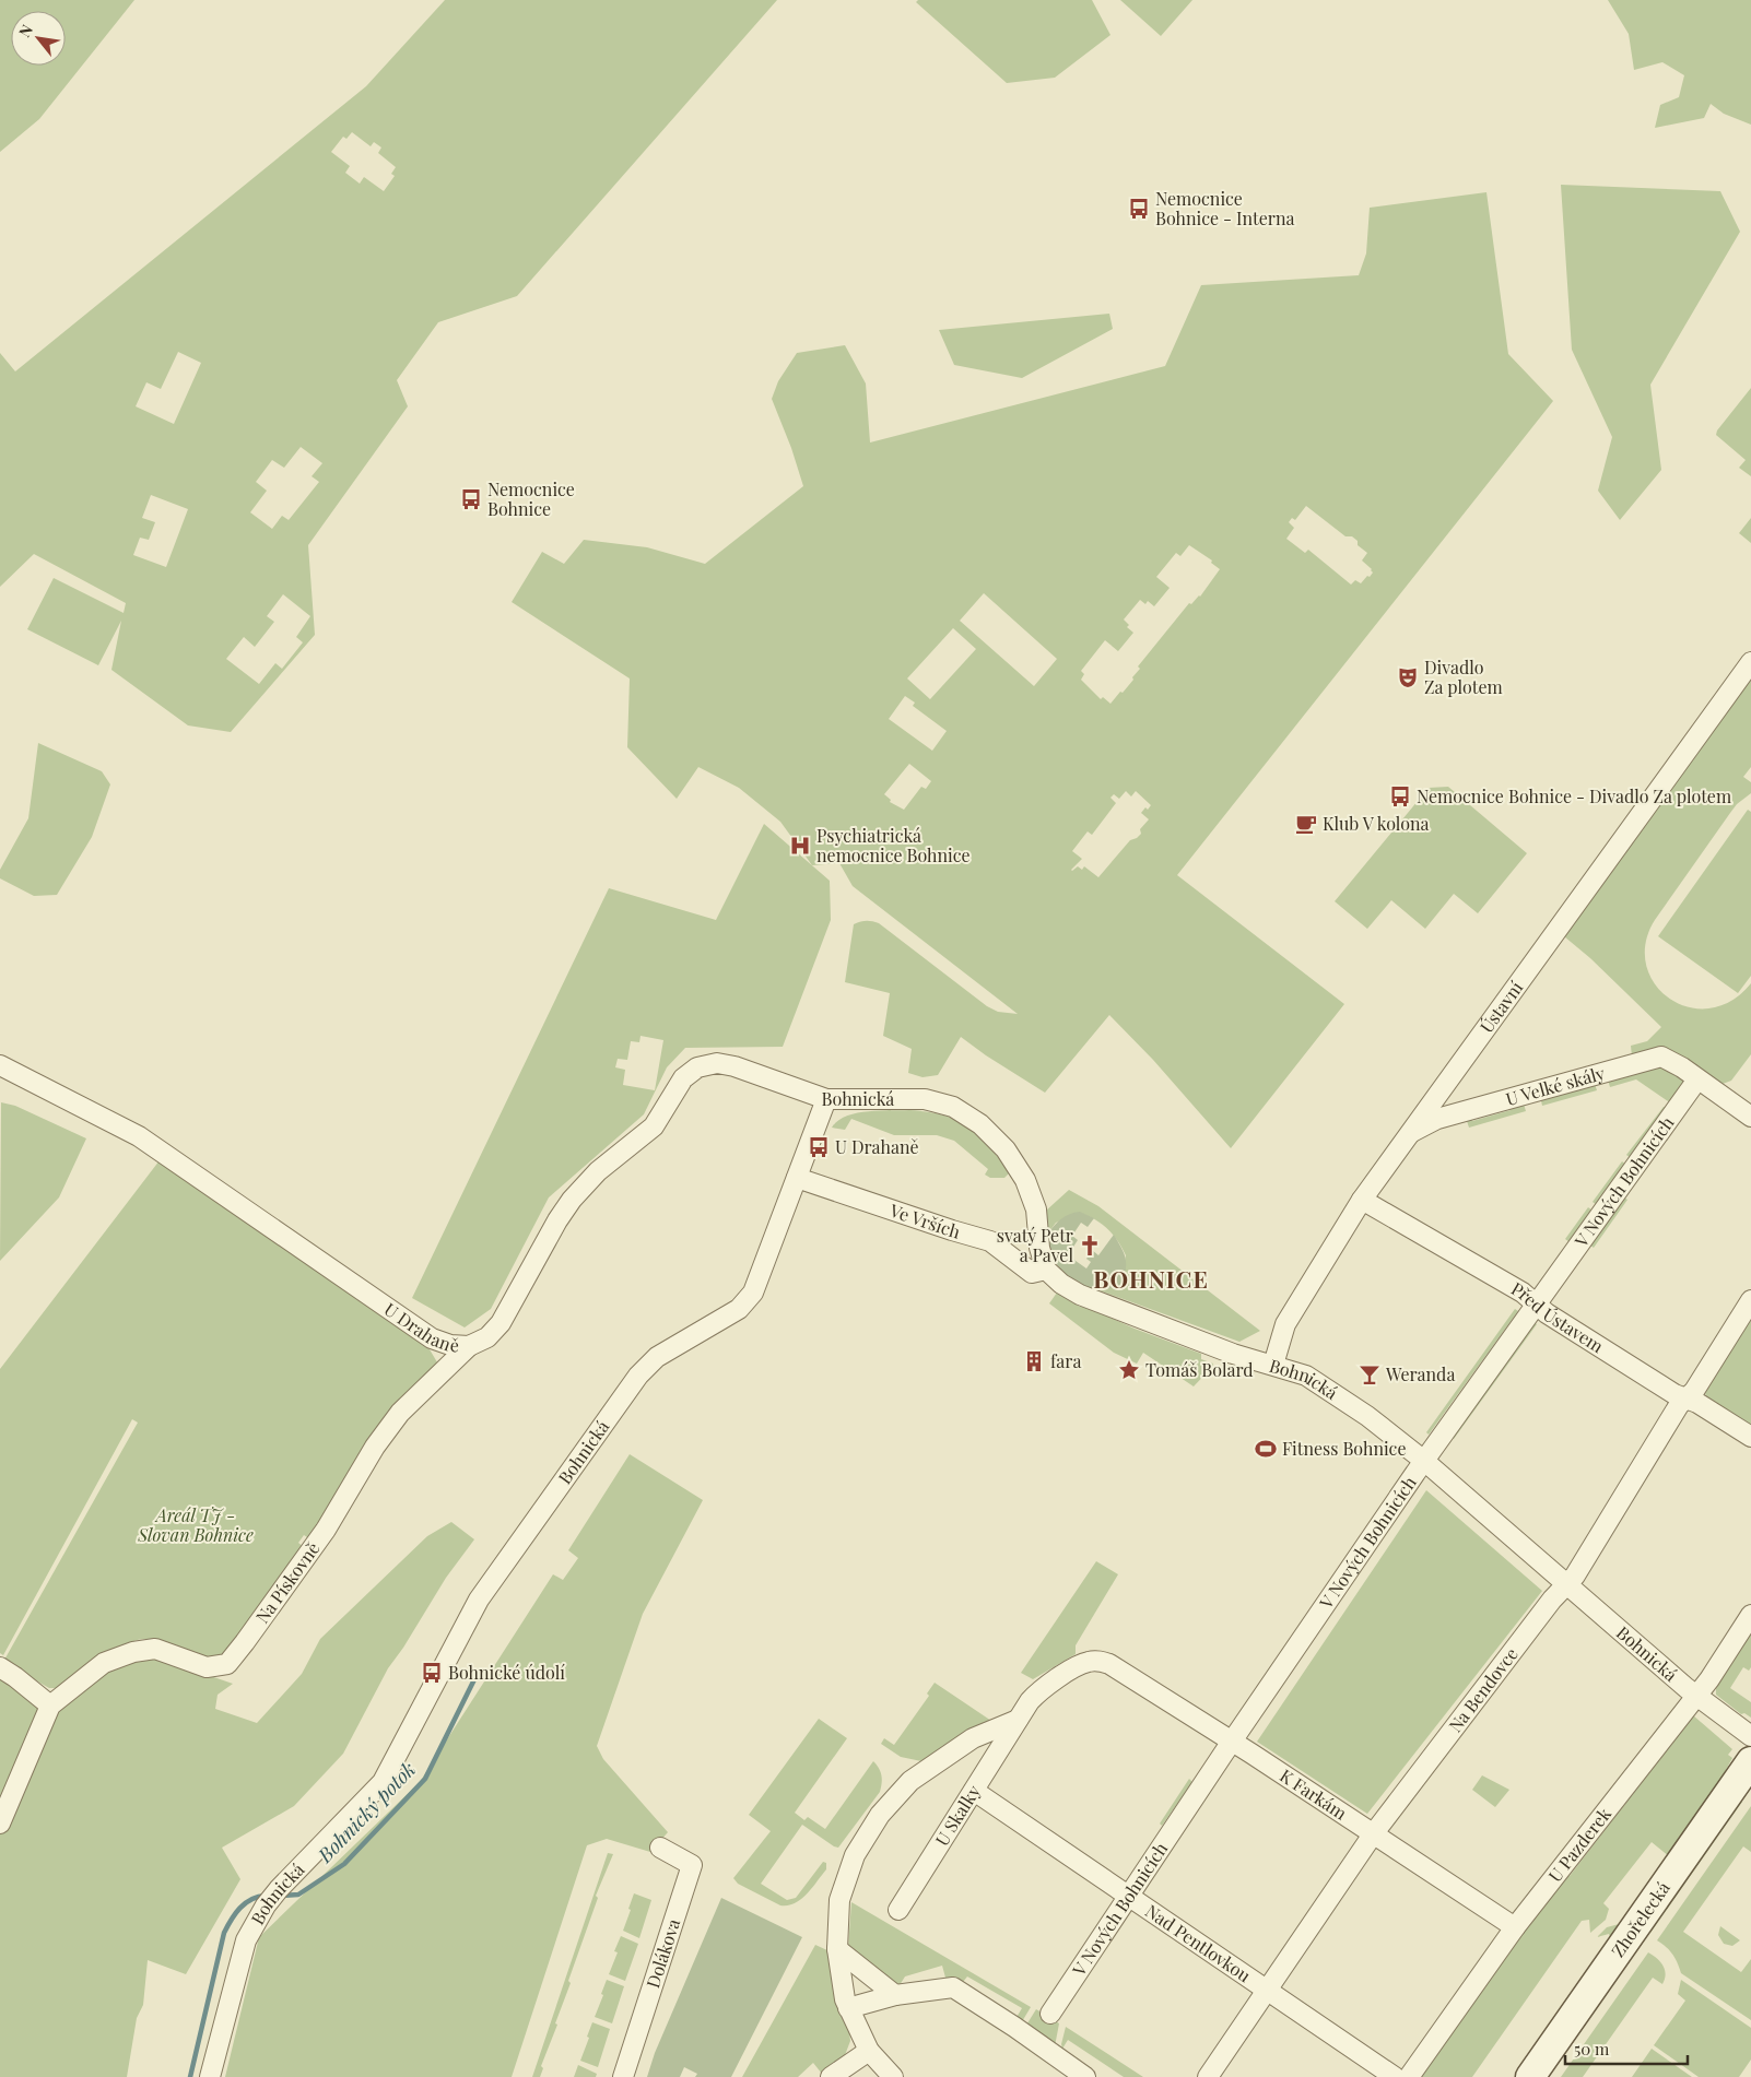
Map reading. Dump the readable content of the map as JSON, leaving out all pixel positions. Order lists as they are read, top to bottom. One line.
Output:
{"streets":{"street":["Ústavní","U Velké skály","Bohnická","V Nových Bohnicích","Ve Vrších","Před Ústavem","U Drahaně","Na Pískovně","Na Bendovce","K Farkám","U Skalky","U Pazderek","Zhořelecká","Nad Pentlovkou","Dolákova"]},"crossings":[["Ústavní","U Velké skály"],["Ústavní","Bohnická"],["Ústavní","Před Ústavem"],["U Velké skály","V Nových Bohnicích"],["Bohnická","V Nových Bohnicích"],["Bohnická","Ve Vrších"],["Bohnická","U Drahaně"],["Bohnická","Na Bendovce"],["Bohnická","U Pazderek"],["V Nových Bohnicích","Před Ústavem"],["V Nových Bohnicích","K Farkám"],["V Nových Bohnicích","Nad Pentlovkou"],["Před Ústavem","Na Bendovce"],["U Drahaně","Na Pískovně"],["Na Bendovce","K Farkám"],["Na Bendovce","Nad Pentlovkou"],["K Farkám","U Skalky"],["K Farkám","U Pazderek"],["U Skalky","Nad Pentlovkou"]],"districts":["BOHNICE"],"water":["Bohnický potok"],"parks":["Areál TJ - Slovan Bohnice"],"places":{"bus stop":["Nemocnice Bohnice - Interna","Nemocnice Bohnice","Nemocnice Bohnice - Divadlo Za plotem","U Drahaně","Bohnické údolí"],"theatre":["Divadlo Za plotem"],"cafe":["Klub V kolona"],"hospital":["Psychiatrická nemocnice Bohnice"],"church":["svatý Petr a Pavel"],"building":["fara"],"place":["Tomáš Bolard"],"bar":["Weranda"],"sports":["Fitness Bohnice"]},"scale_bar":"50 m","north":"top left"}
